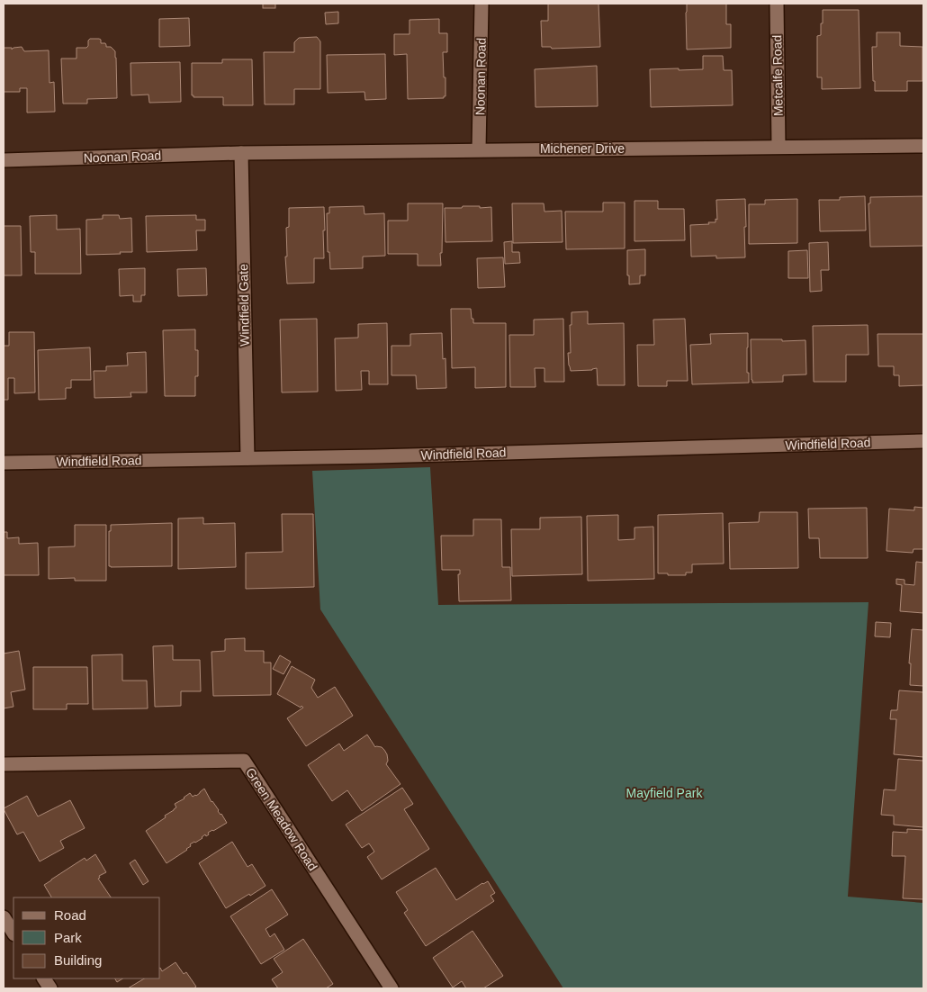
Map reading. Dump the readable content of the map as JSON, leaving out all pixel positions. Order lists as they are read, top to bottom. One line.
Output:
{"streets":{"street":["Metcalfe Road","Noonan Road","Michener Drive","Windfield Gate","Windfield Road","Green Meadow Road"]},"crossings":[["Metcalfe Road","Michener Drive"],["Noonan Road","Michener Drive"],["Noonan Road","Windfield Gate"],["Michener Drive","Windfield Gate"],["Windfield Gate","Windfield Road"]],"parks":["Mayfield Park"],"legend":["Road","Park","Building"]}
